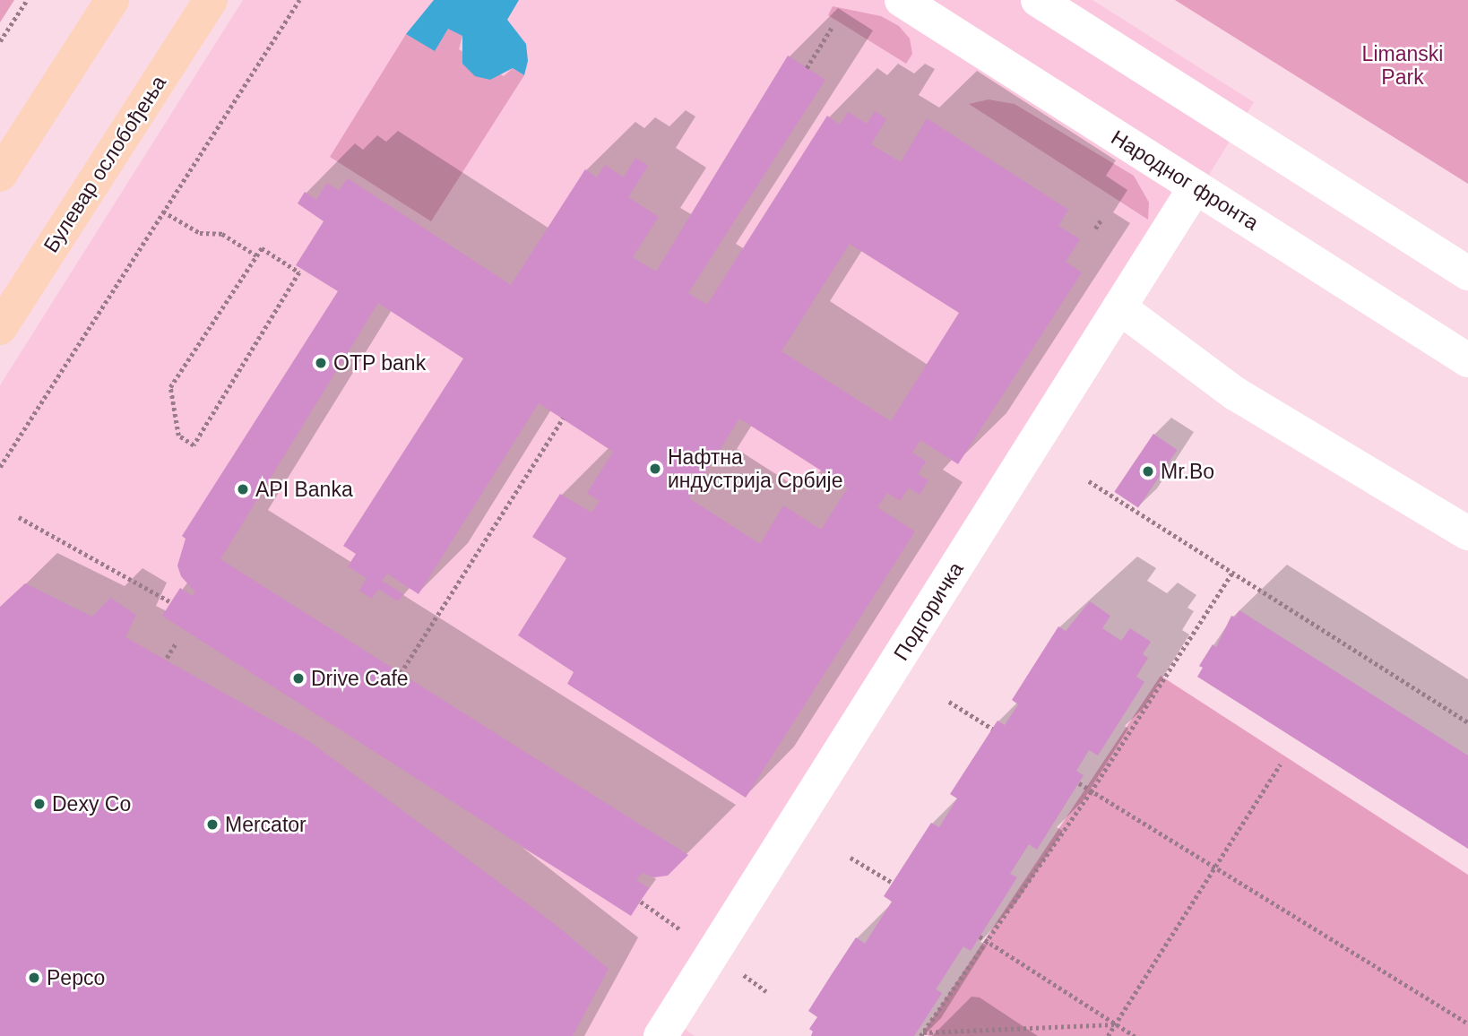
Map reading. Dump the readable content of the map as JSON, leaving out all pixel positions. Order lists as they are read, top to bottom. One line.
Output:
{"streets":{"main road":["Булевар ослобођења"],"street":["Народног фронта","Подгоричка"]},"crossings":[["Народног фронта","Подгоричка"]],"parks":["Limanski Park"],"places":["OTP bank","Нафтна индустрија Србије","Mr.Bo","API Banka","Drive Cafe","Dexy Co","Mercator","Pepco"]}
